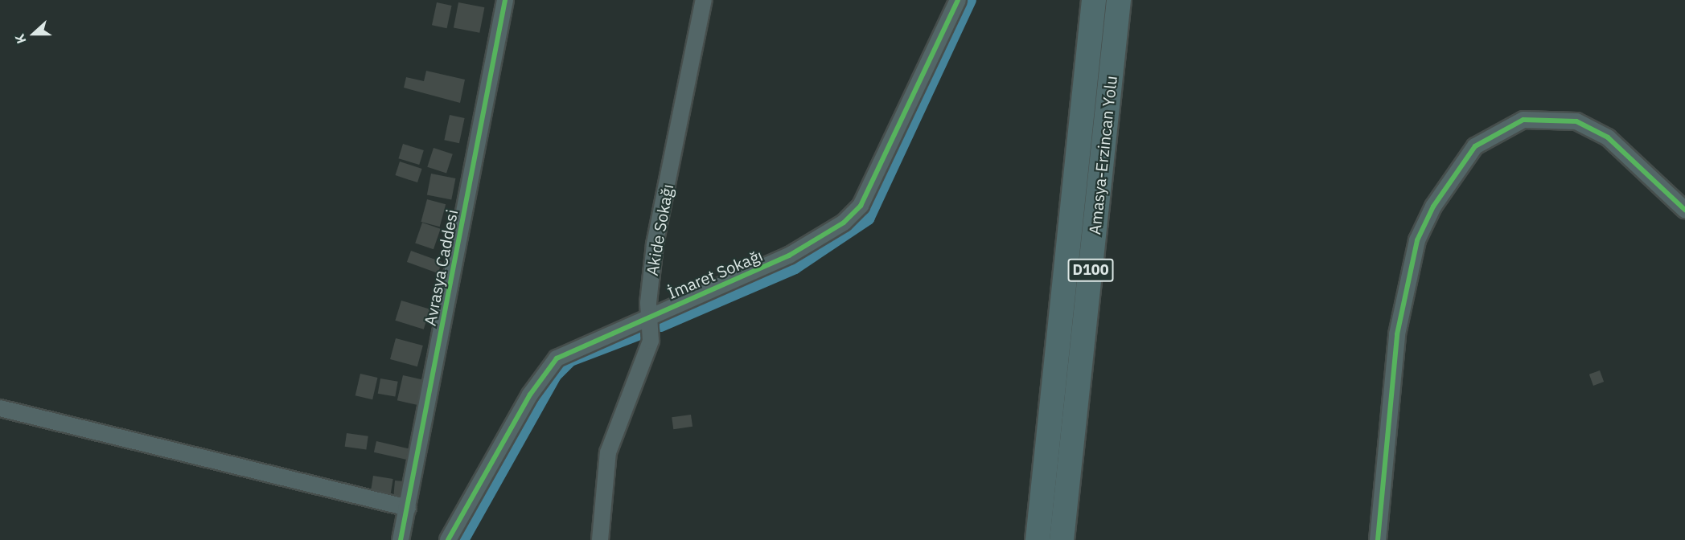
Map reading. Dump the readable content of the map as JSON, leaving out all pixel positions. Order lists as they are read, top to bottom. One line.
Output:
{"streets":{"highway":["Amasya-Erzincan Yolu","D100"],"street":["Akide Sokağı","Avrasya Caddesi","İmaret Sokağı"]},"crossings":[["Akide Sokağı","İmaret Sokağı"]],"north":"left"}
